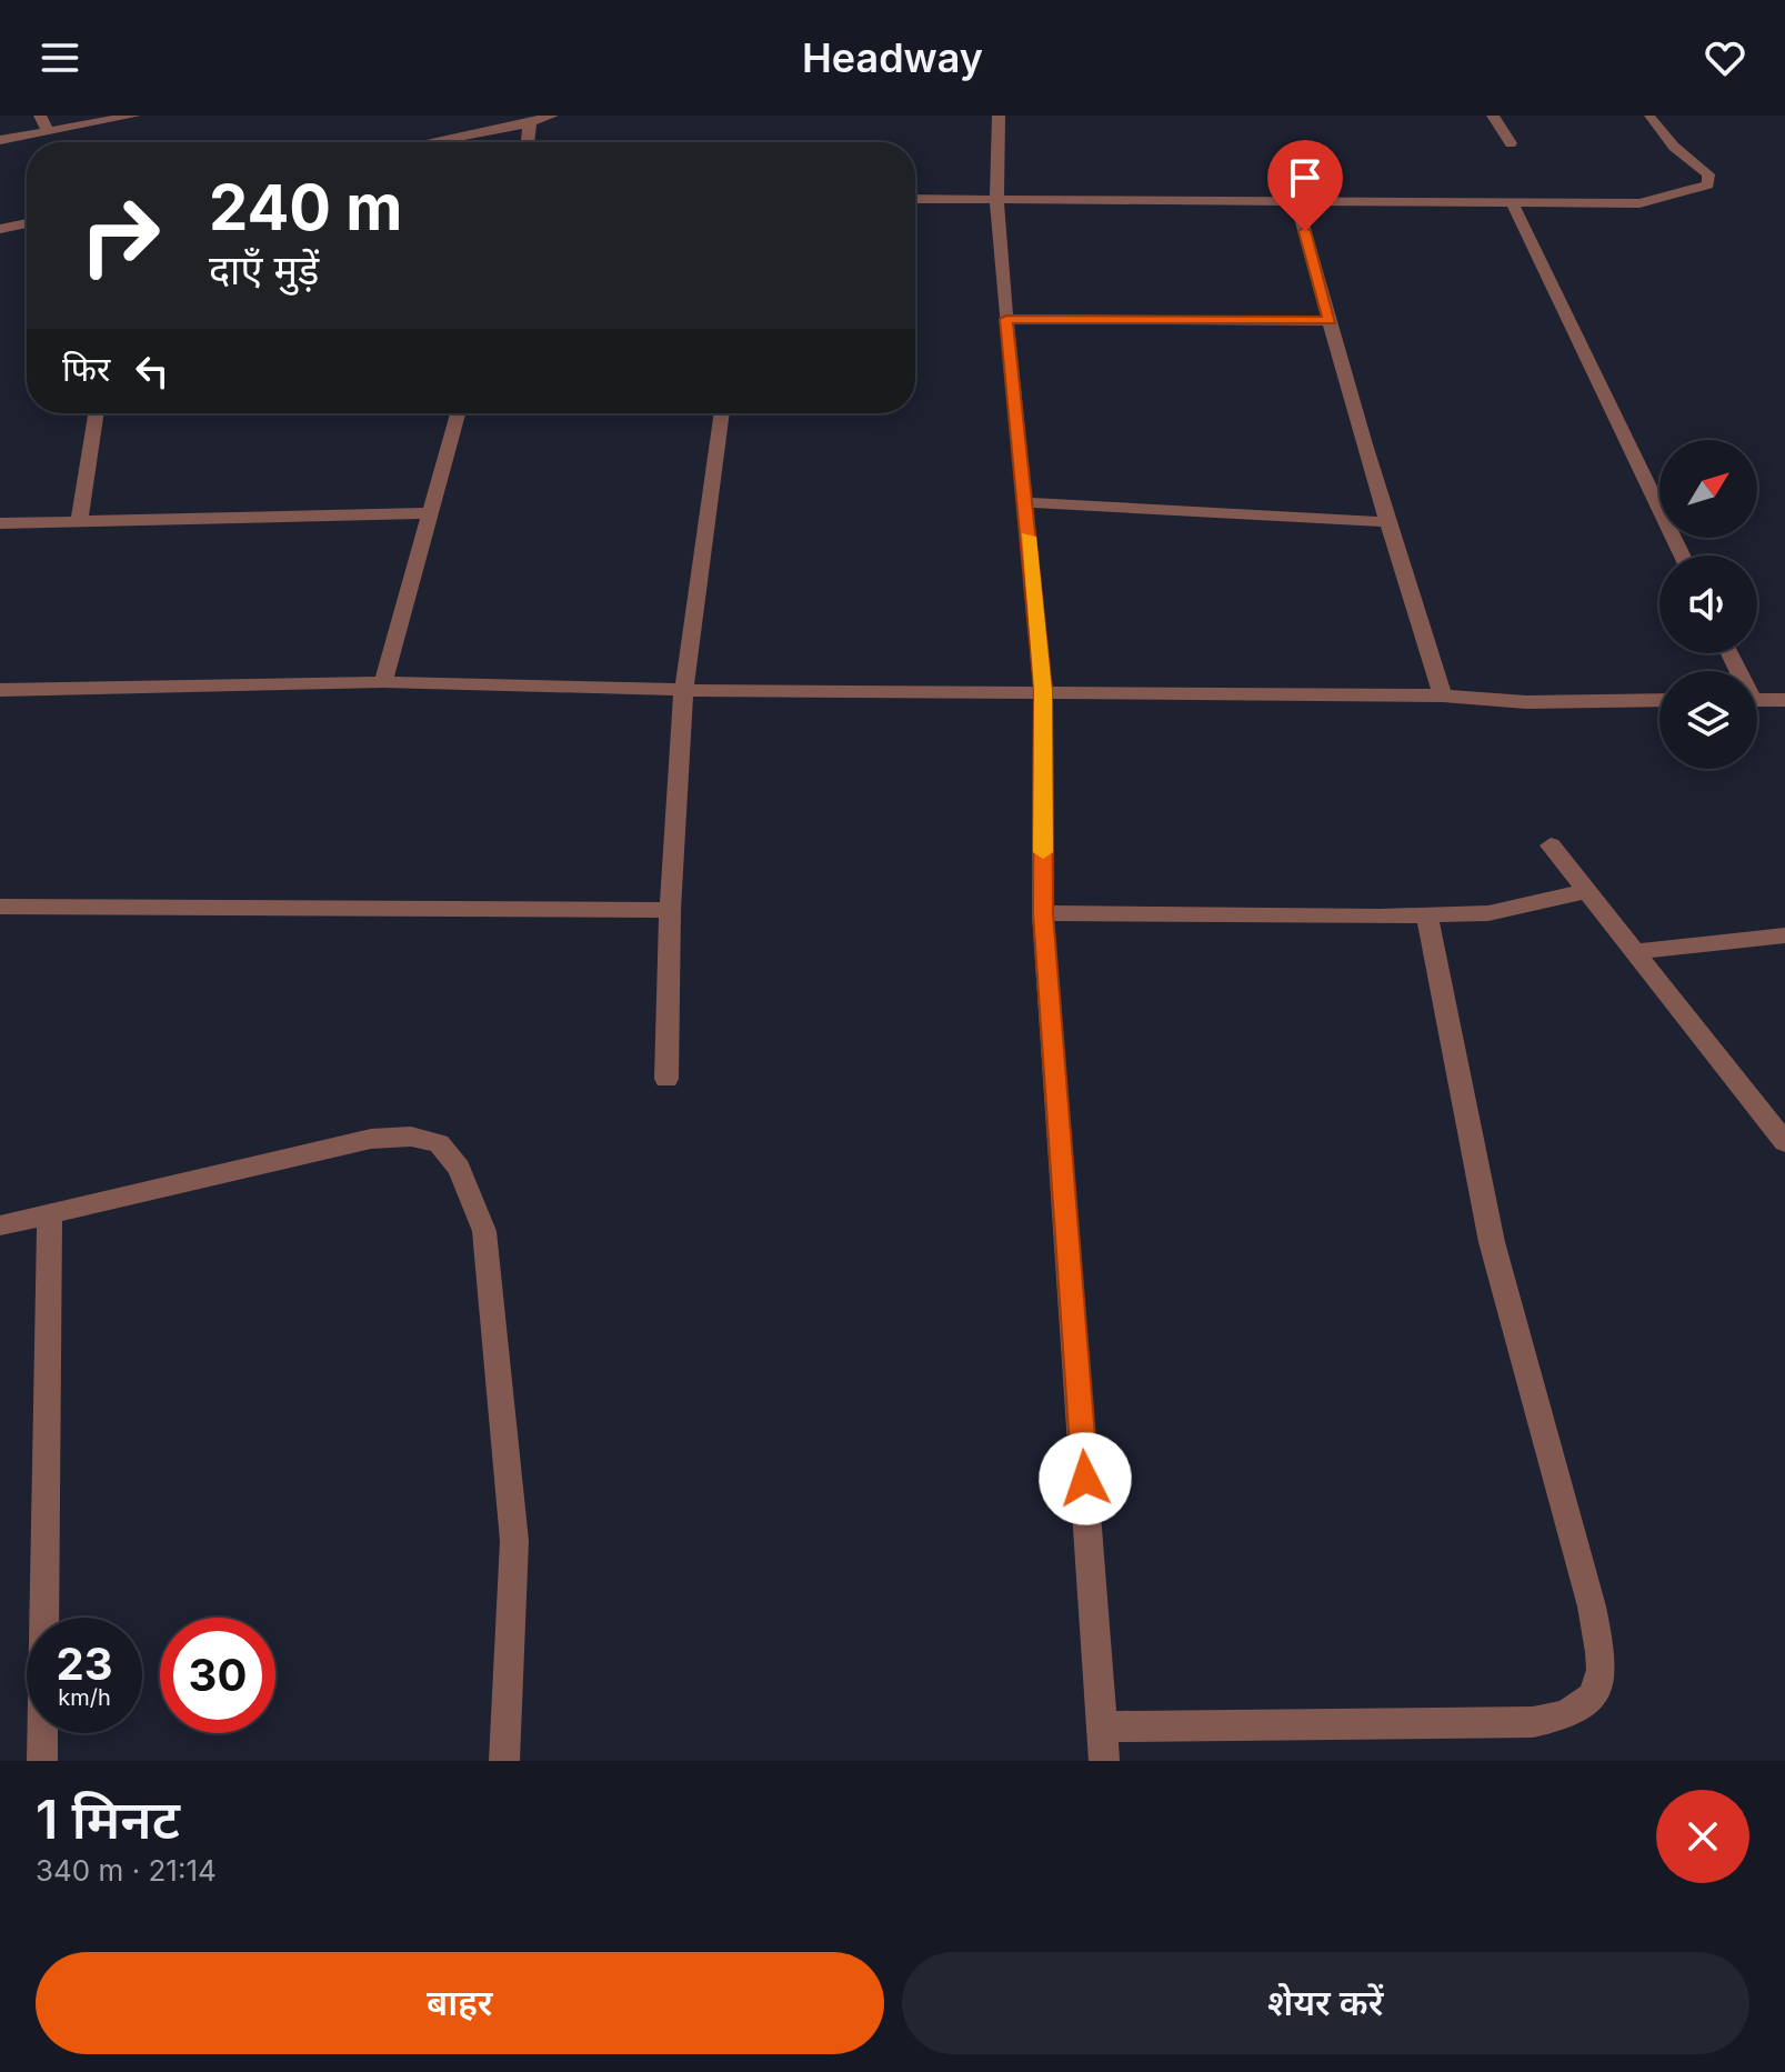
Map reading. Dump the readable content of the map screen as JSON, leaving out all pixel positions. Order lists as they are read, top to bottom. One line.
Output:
{"north":"top right","page":{"header":"Headway","turn":["240 m","दाएँ मुड़ें"],"then":"फिर","speed":"23 km/h","limit":"30","heading":["1 मिनट","340 m · 21:14"],"buttons":["बाहर","शेयर करें"]}}
